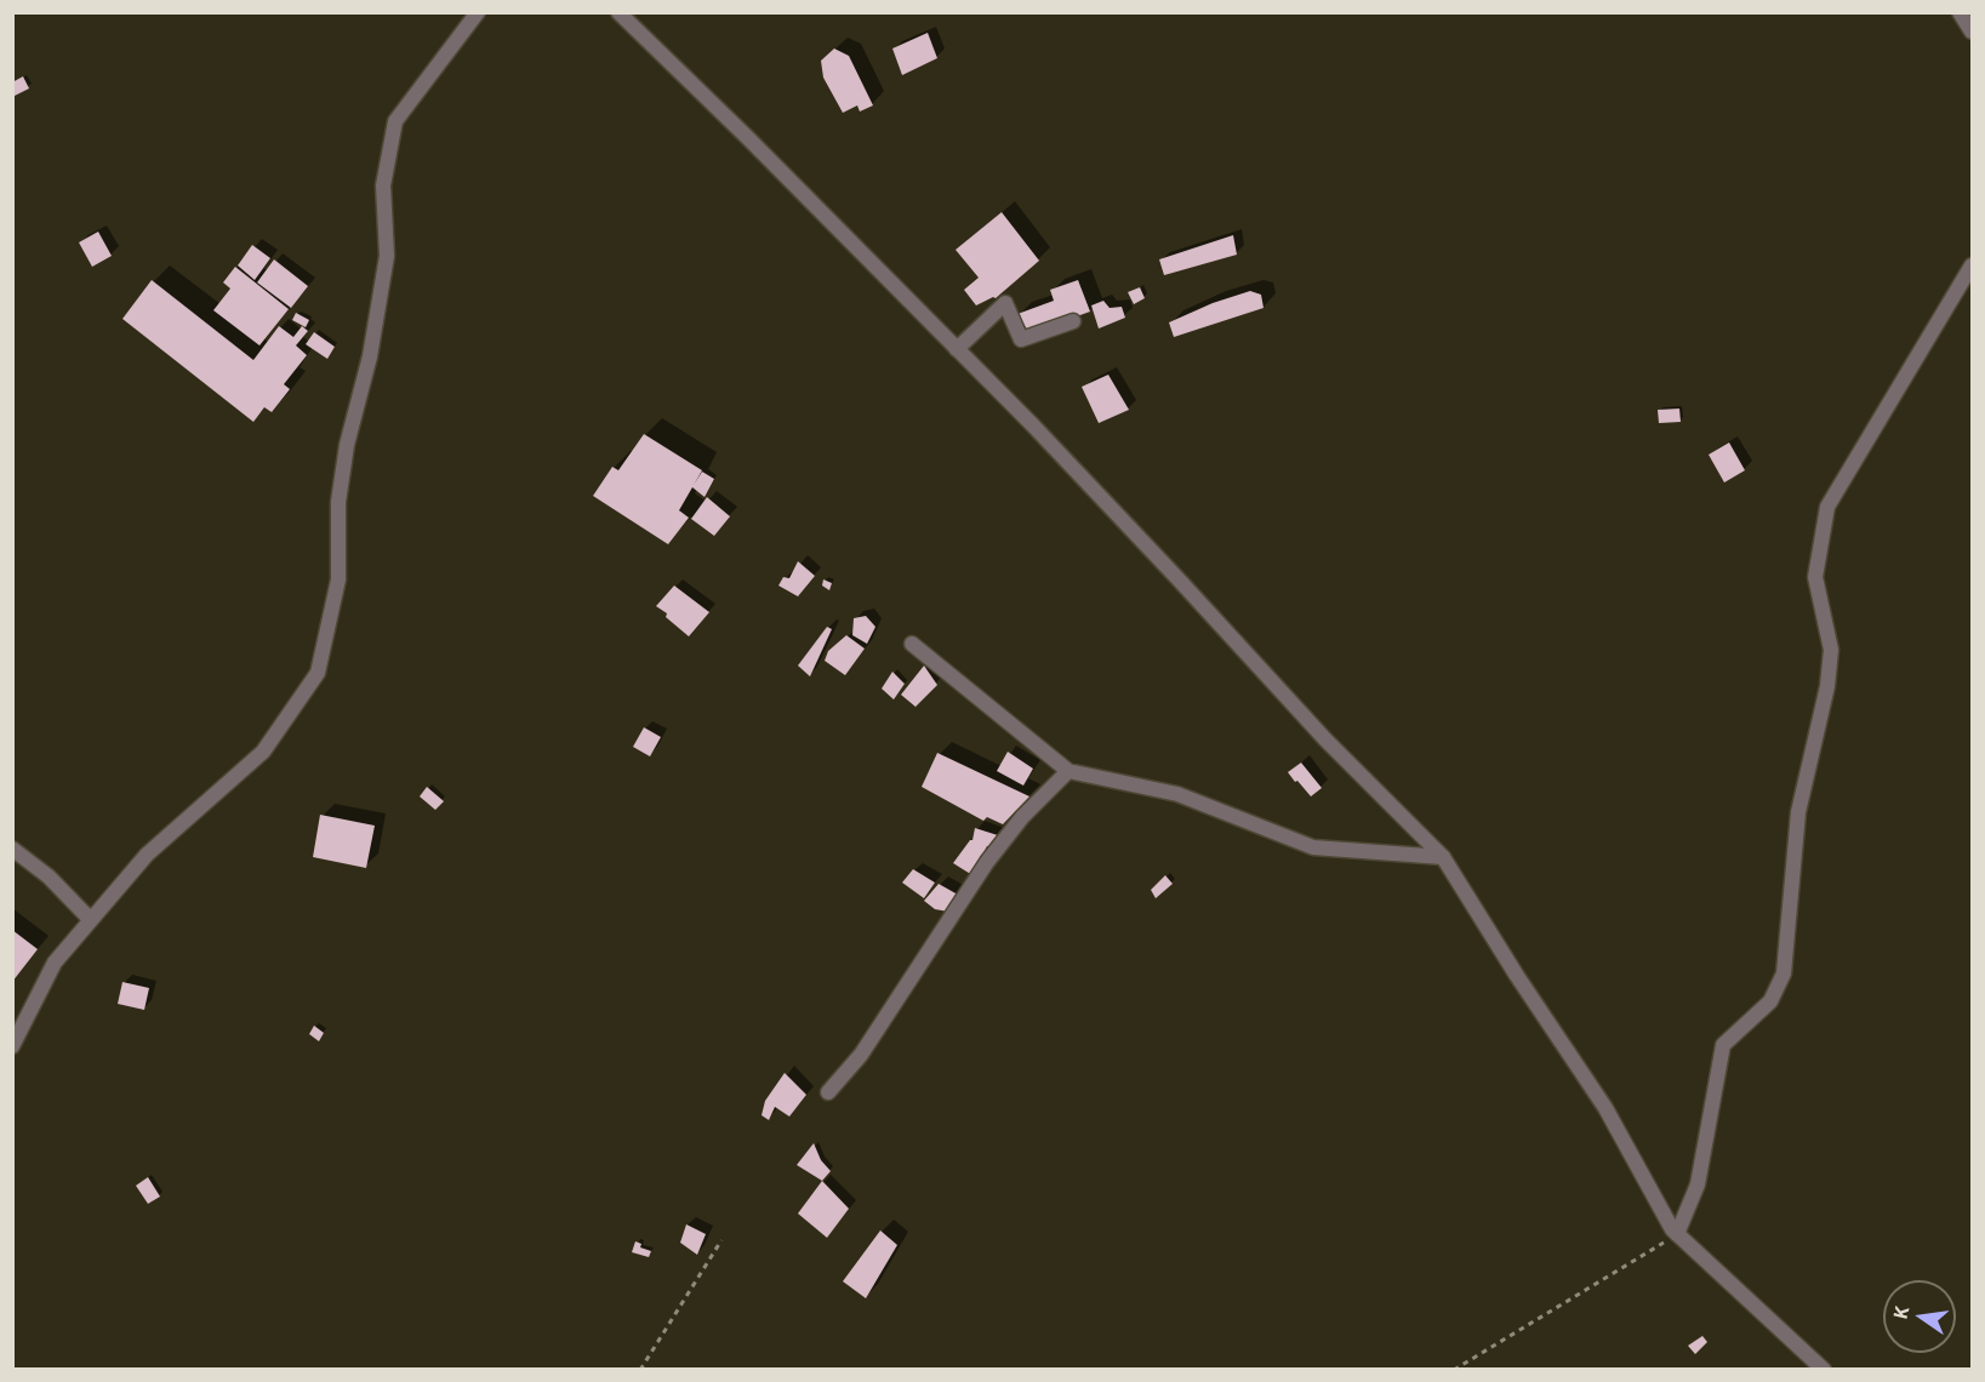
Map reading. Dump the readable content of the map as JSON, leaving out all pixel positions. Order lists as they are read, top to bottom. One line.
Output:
{"north":"left"}
